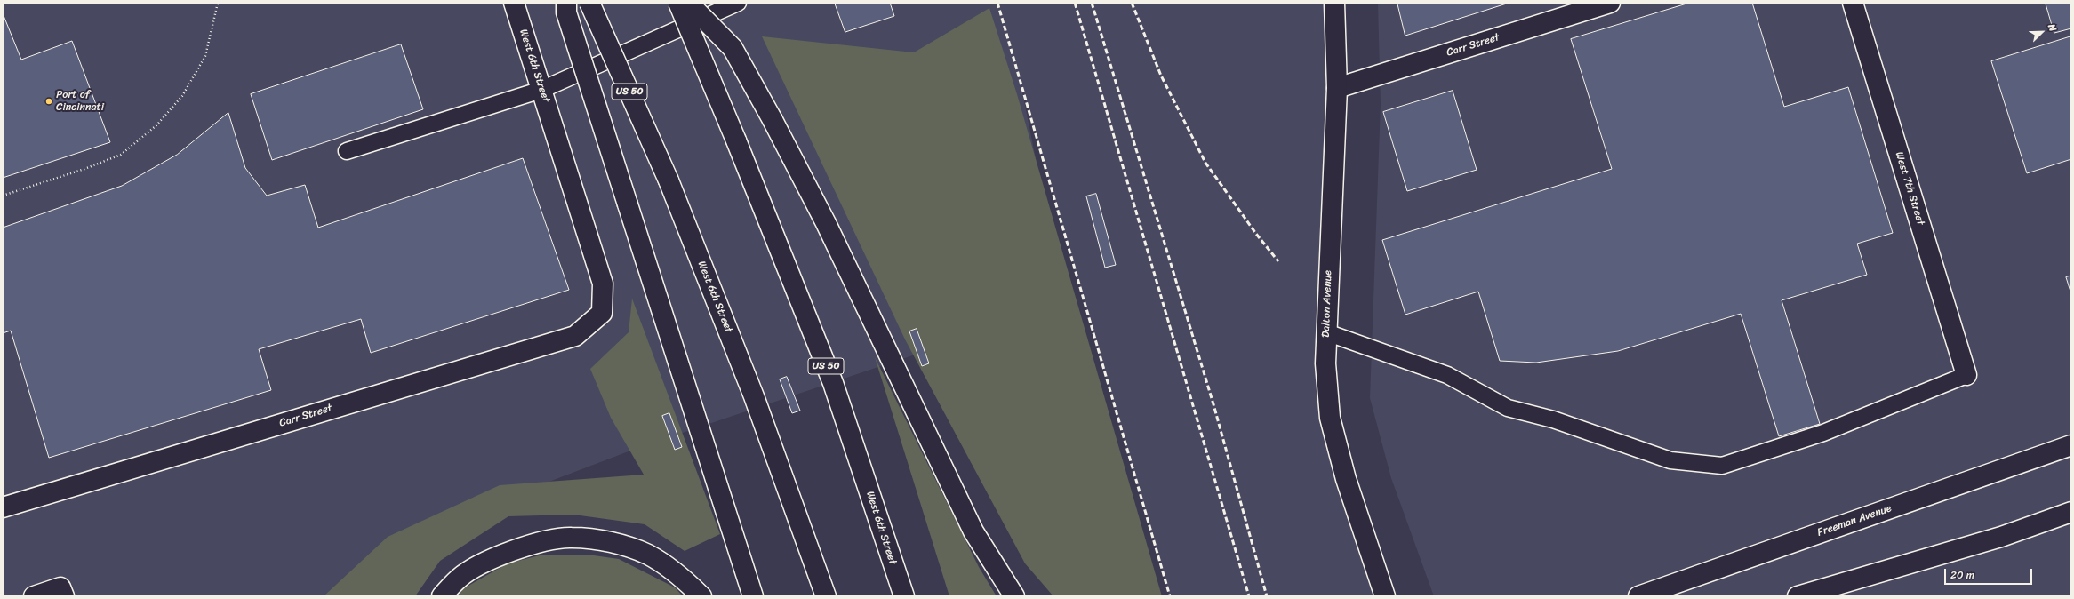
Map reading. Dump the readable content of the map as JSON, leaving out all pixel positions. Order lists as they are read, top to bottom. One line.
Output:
{"streets":{"main road":["Carr Street","West 6th Street","US 50","West 7th Street","Dalton Avenue","Freeman Avenue"]},"crossings":[["Carr Street","West 6th Street"],["Carr Street","Dalton Avenue"]],"places":["Port of Cincinnati"],"scale_bar":"20 m","north":"top right"}
